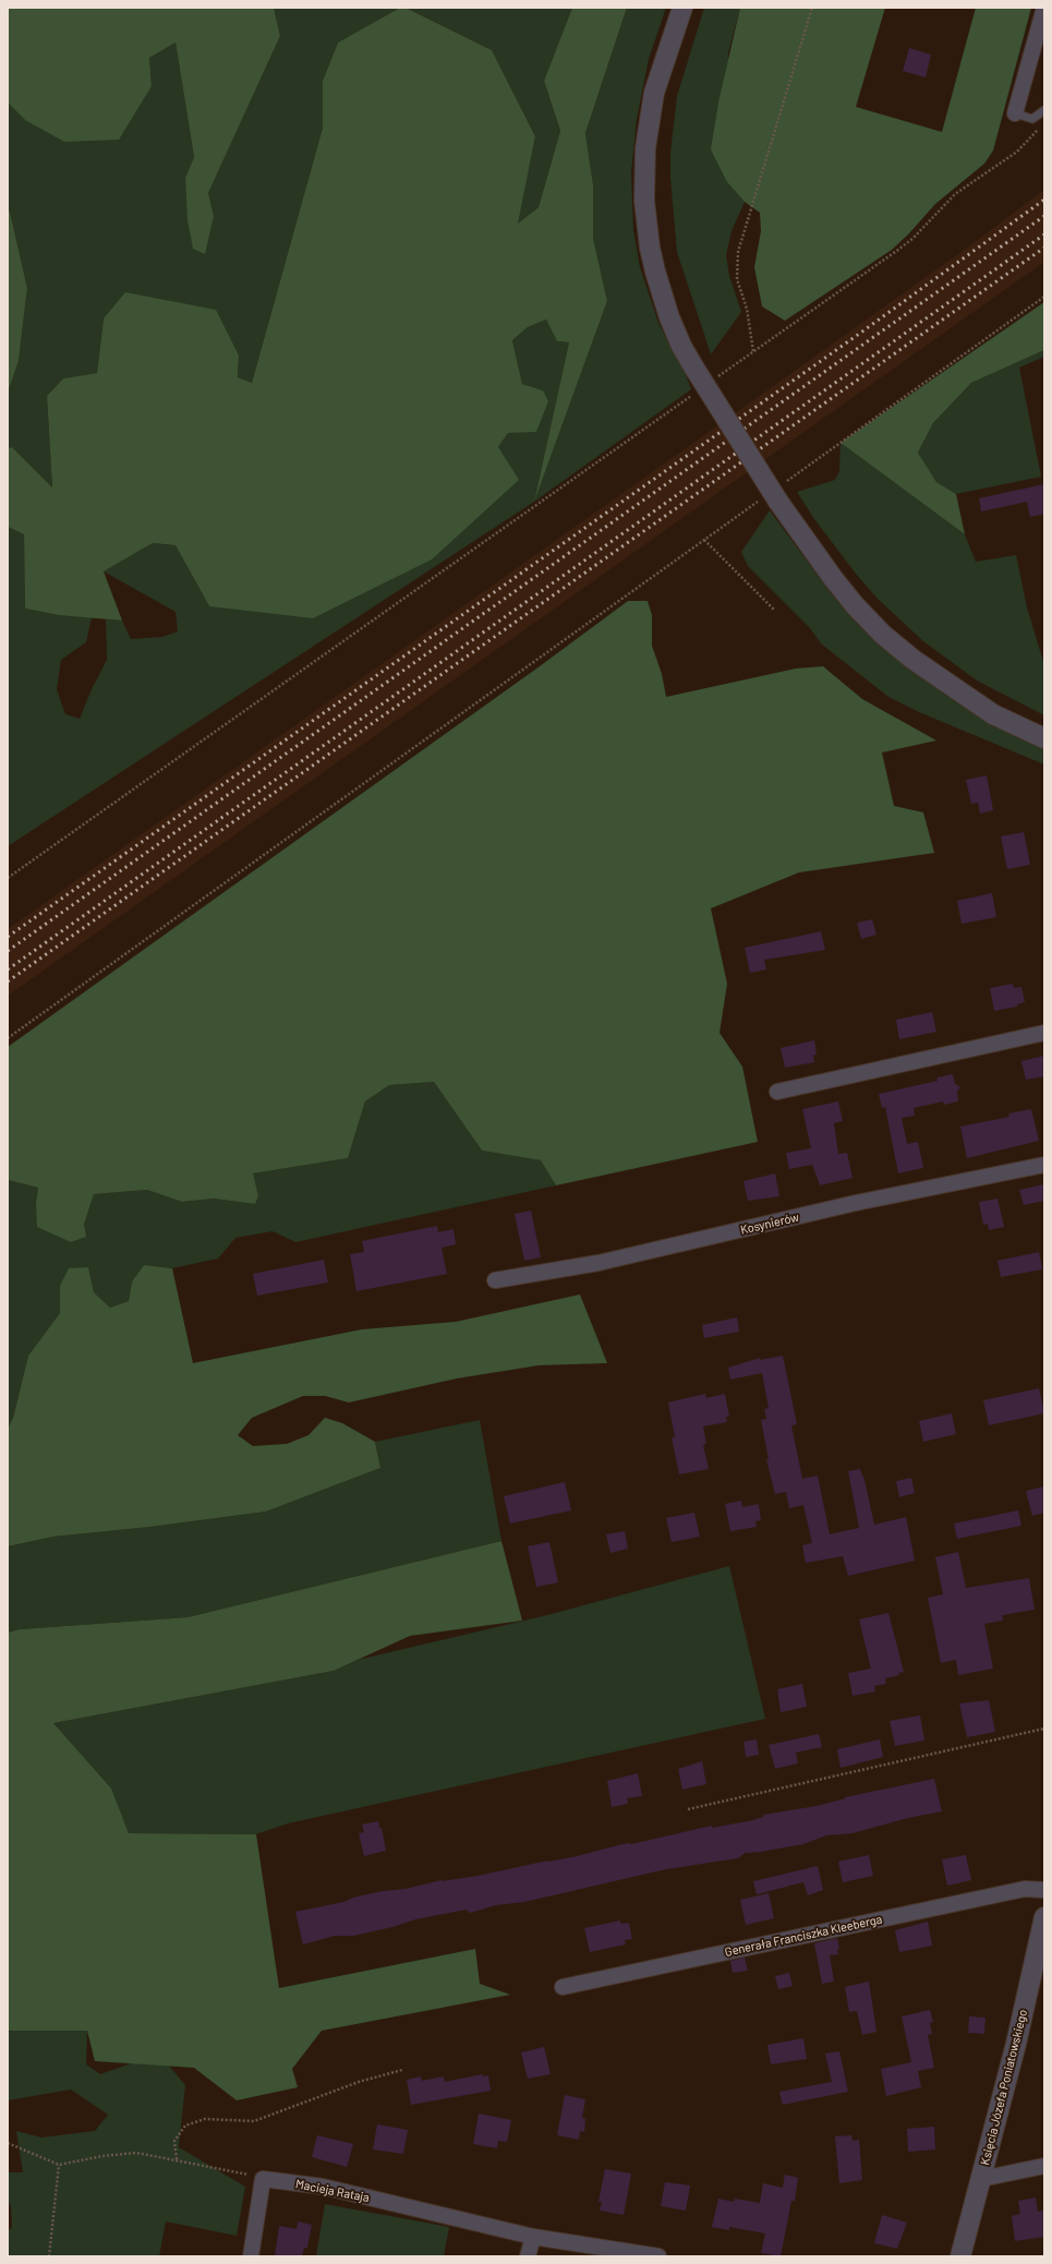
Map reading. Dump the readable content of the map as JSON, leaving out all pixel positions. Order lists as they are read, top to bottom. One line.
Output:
{"streets":{"street":["Kosynierów","Generała Franciszka Kleeberga","Księcia Józefa Poniatowskiego","Macieja Rataja"]}}
